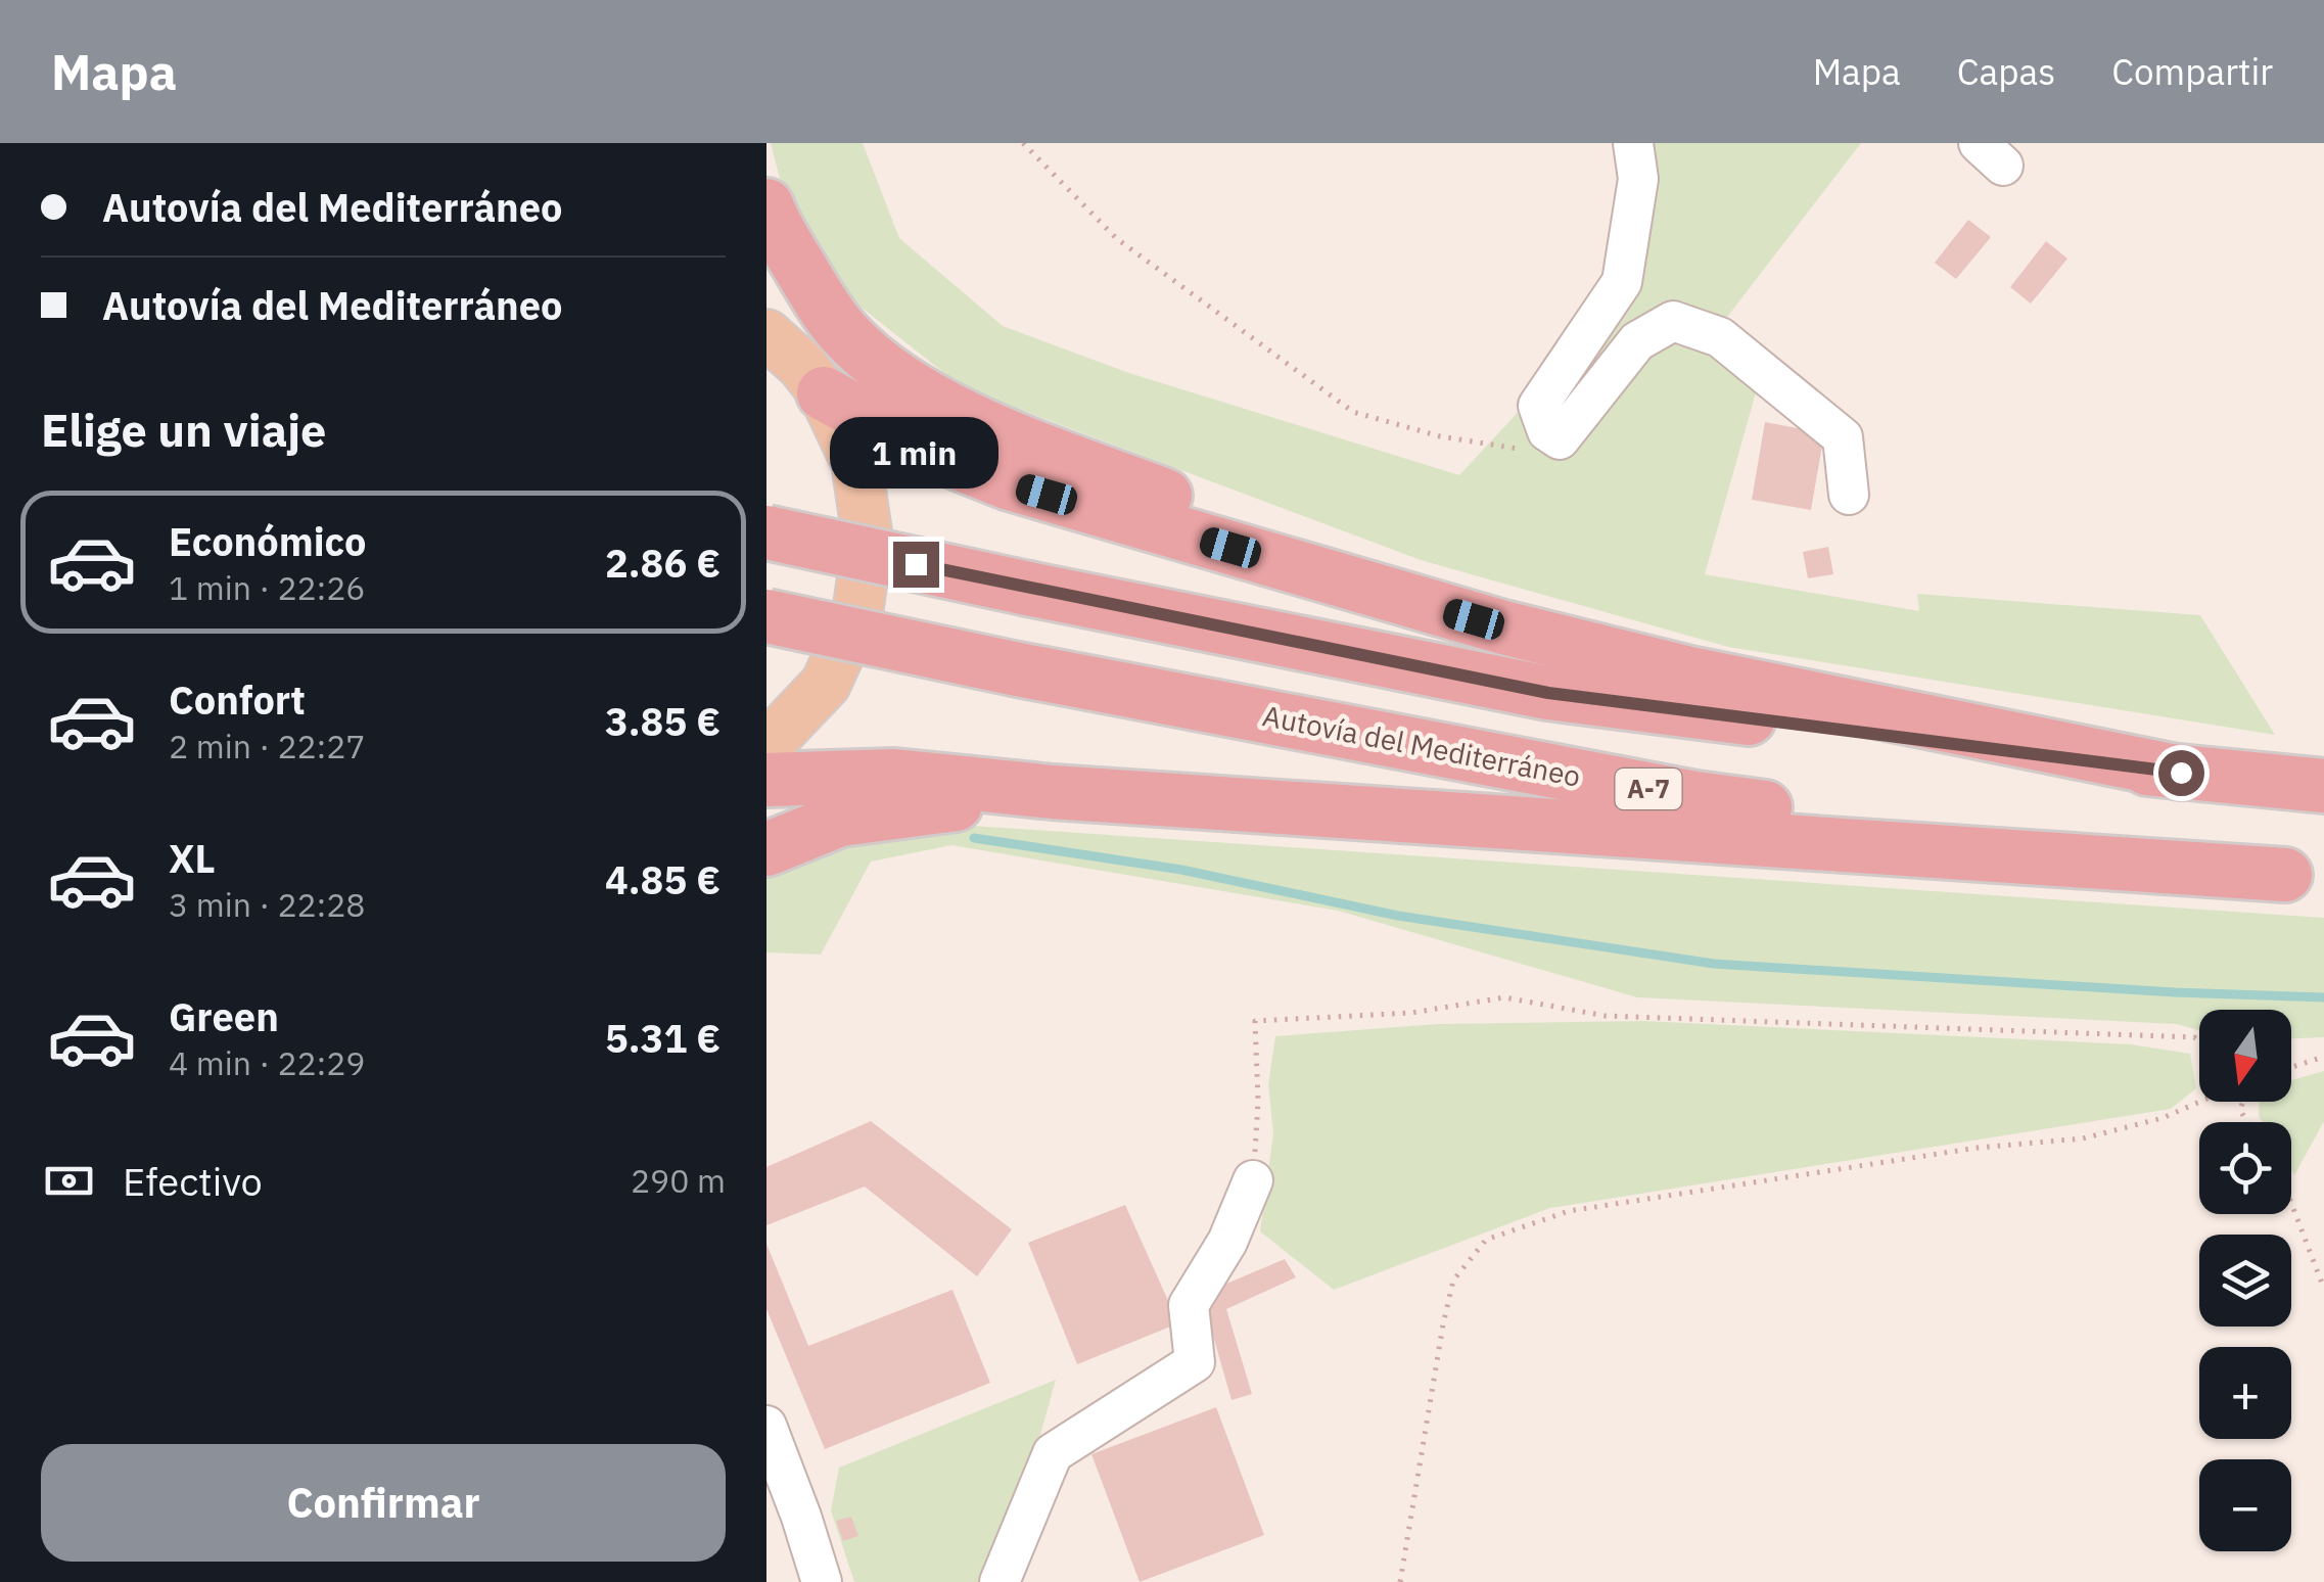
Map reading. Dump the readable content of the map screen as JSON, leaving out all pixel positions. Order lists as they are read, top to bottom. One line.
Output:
{"streets":{"highway":["Autovía del Mediterráneo","A-7"]},"north":"bottom","page":{"header":"Mapa","nav":["Mapa","Capas","Compartir"],"banner":["Autovía del Mediterráneo","Autovía del Mediterráneo"],"heading":"Elige un viaje","bubble":"1 min","list":[{"name":"Económico","note":"1 min · 22:26","value":"2.86 €"},{"name":"Confort","note":"2 min · 22:27","value":"3.85 €"},{"name":"XL","note":"3 min · 22:28","value":"4.85 €"},{"name":"Green","note":"4 min · 22:29","value":"5.31 €"}],"map_buttons":["+","−"],"pay":["Efectivo","290 m"],"buttons":"Confirmar"}}
